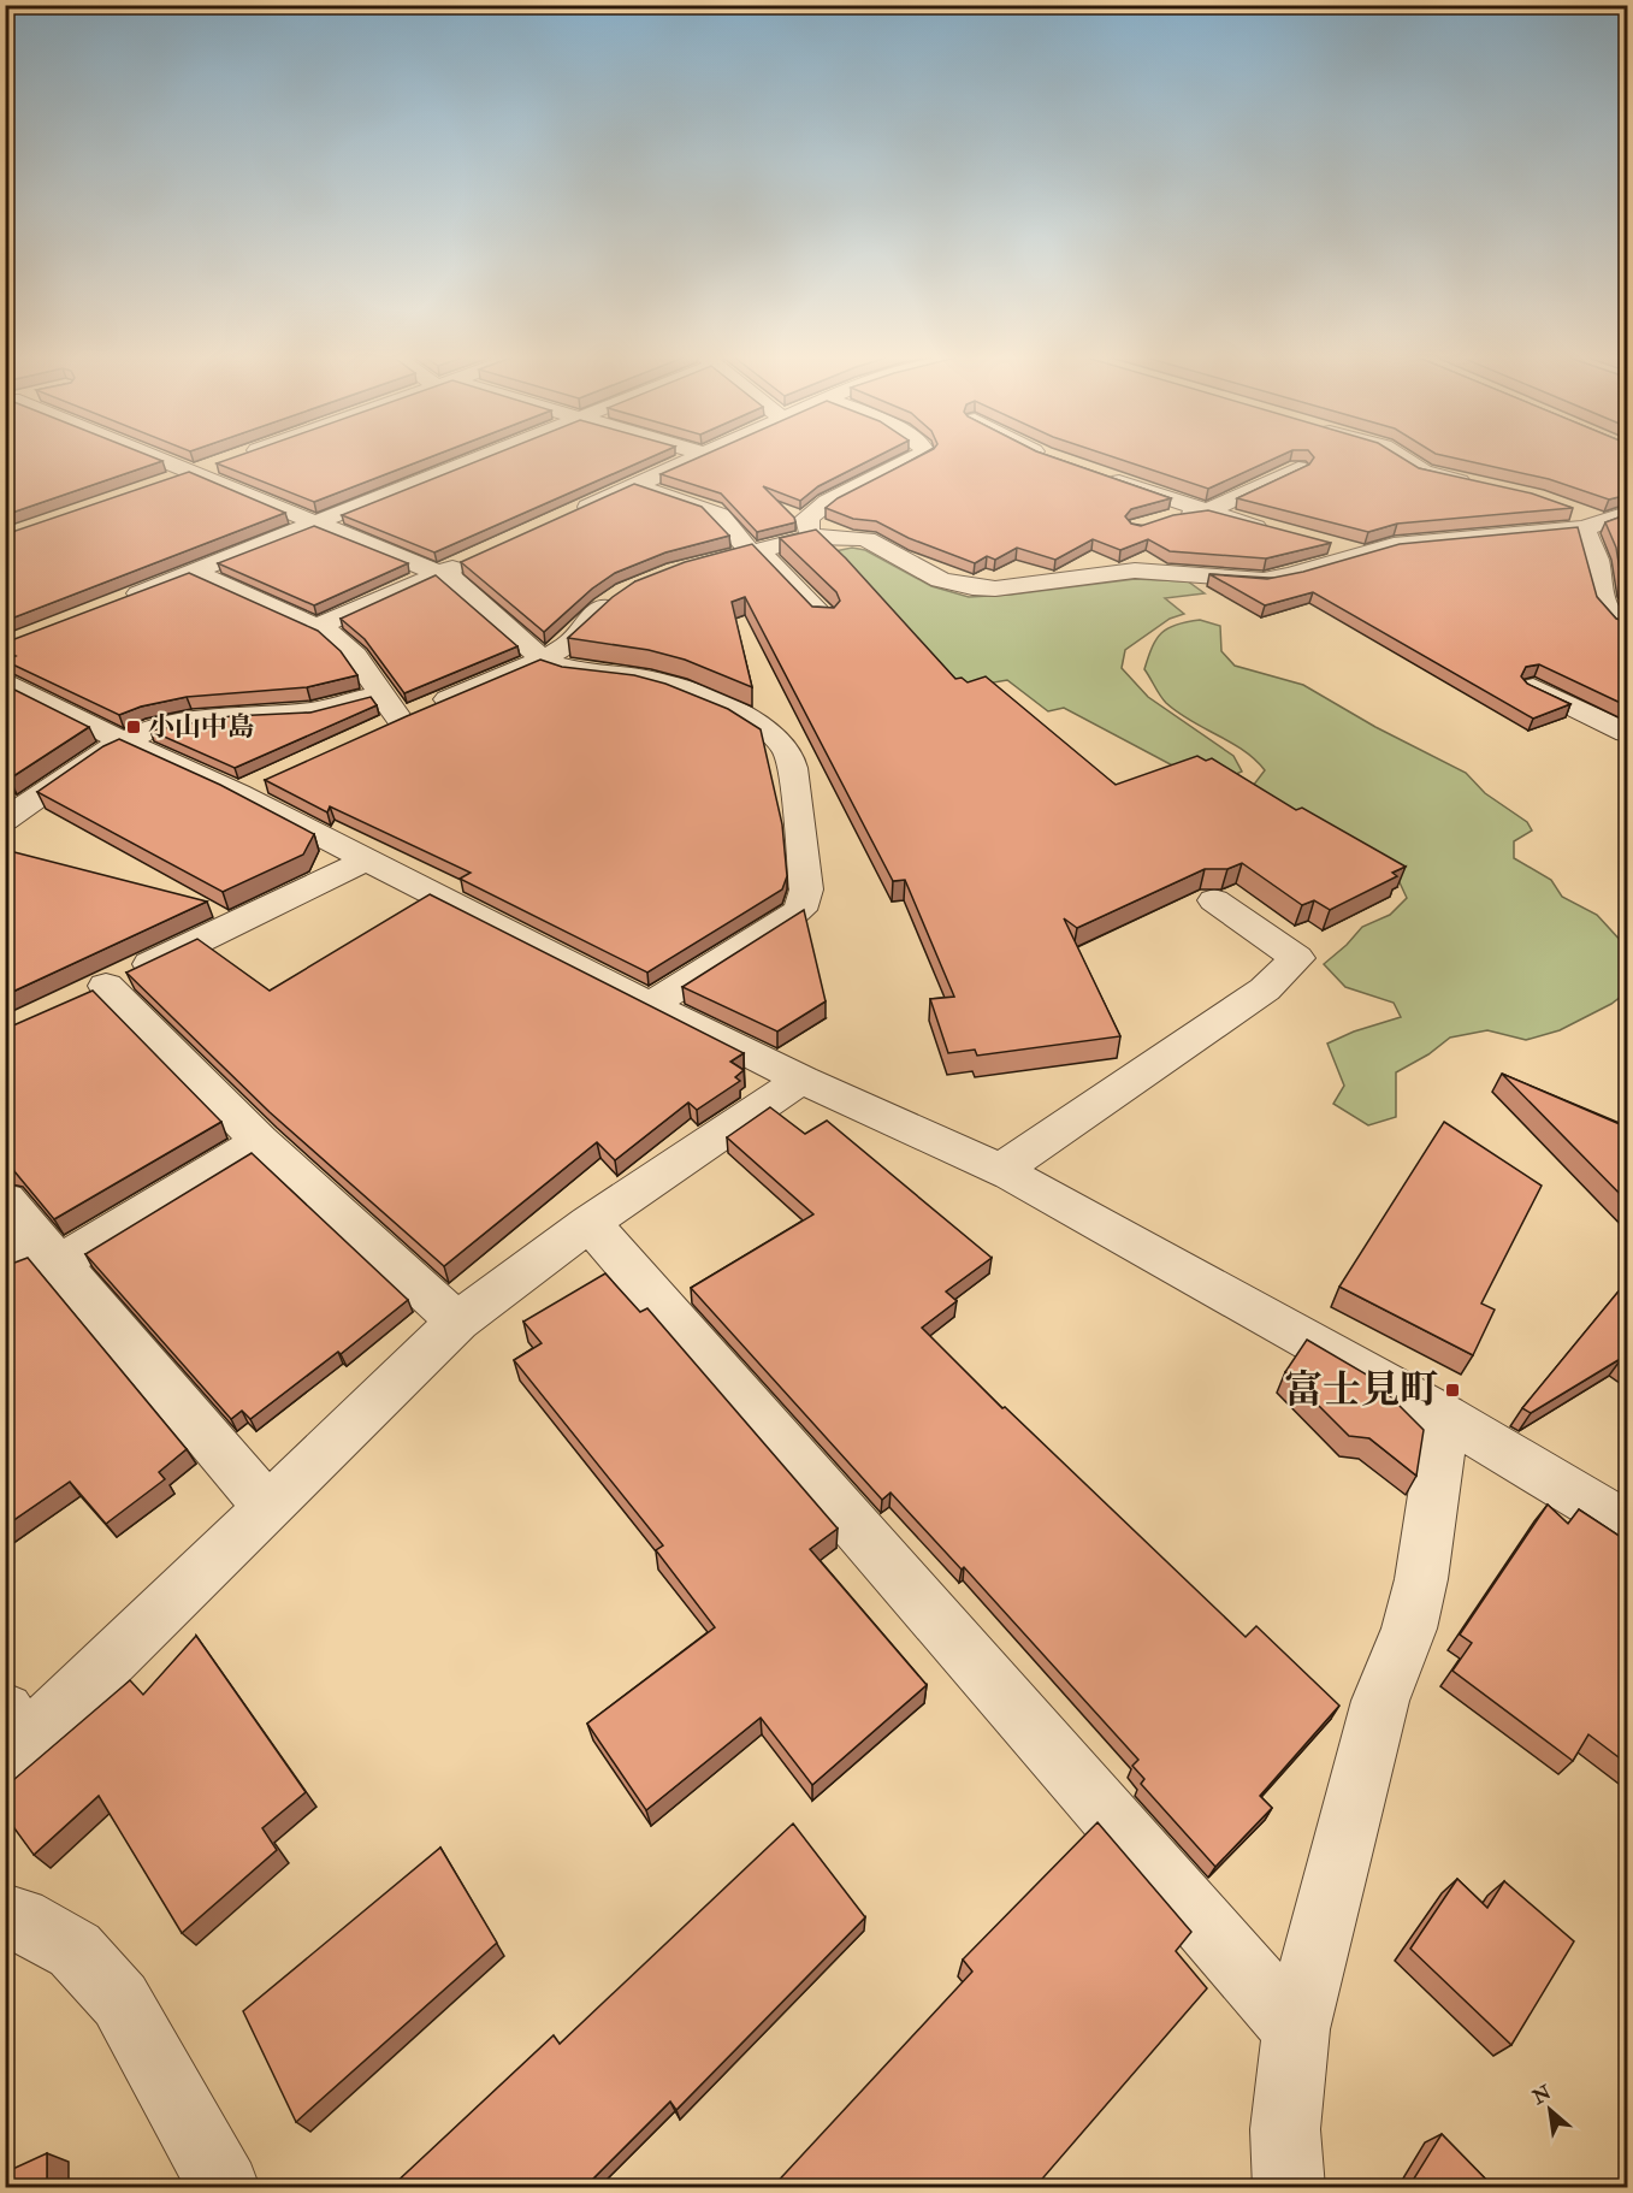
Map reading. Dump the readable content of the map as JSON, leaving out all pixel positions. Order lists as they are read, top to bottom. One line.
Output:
{"places":{"transit":["小山中島","富士見町"]},"north":"top left"}
